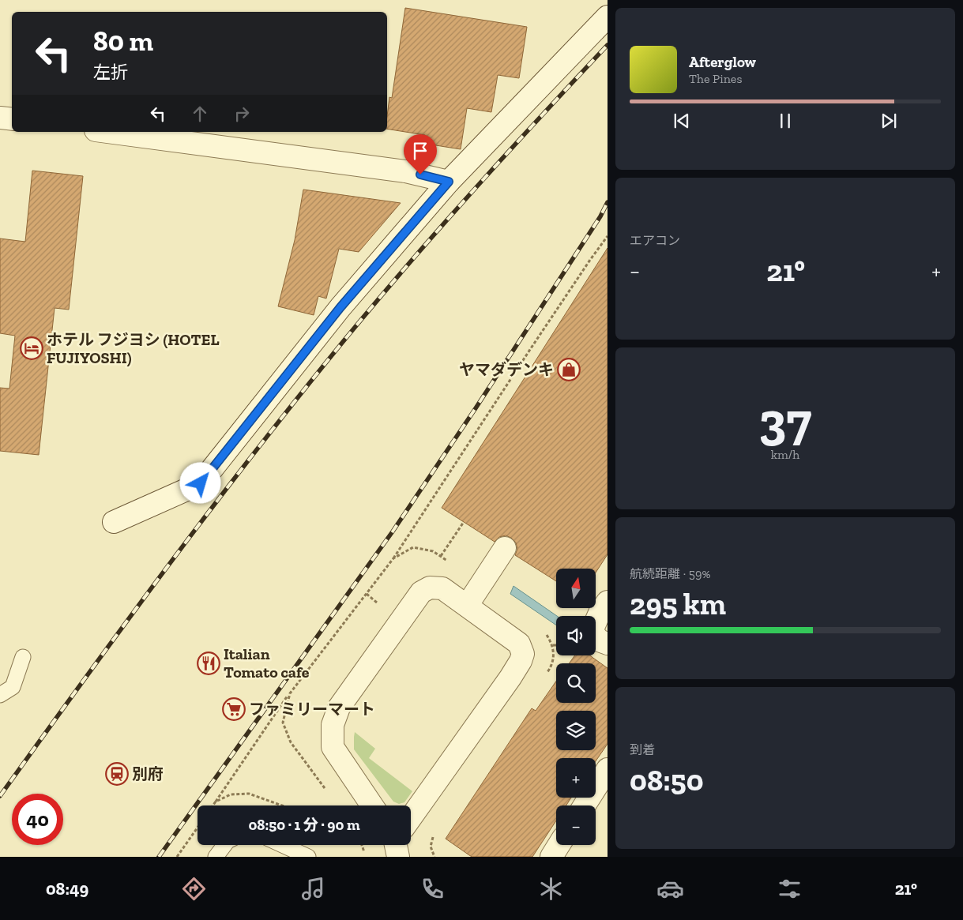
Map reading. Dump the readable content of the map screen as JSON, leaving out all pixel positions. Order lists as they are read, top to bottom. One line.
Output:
{"places":{"hotel":["ホテル フジヨシ (HOTEL FUJIYOSHI)"],"shop":["ヤマダデンキ"],"restaurant":["Italian Tomato cafe"],"supermarket":["ファミリーマート"],"station":["別府"]},"north":"top","page":{"turn":["80 m","左折"],"song":["Afterglow","The Pines"],"tile":["エアコン",["37","km/h"],["航続距離 · 59%","295 km"],["到着","08:50"]],"heat":["−","21°","+"],"map_buttons":["+","−"],"limit":"40","trip":"08:50 · 1 分 · 90 m","tabs":["08:49","21°"]}}
